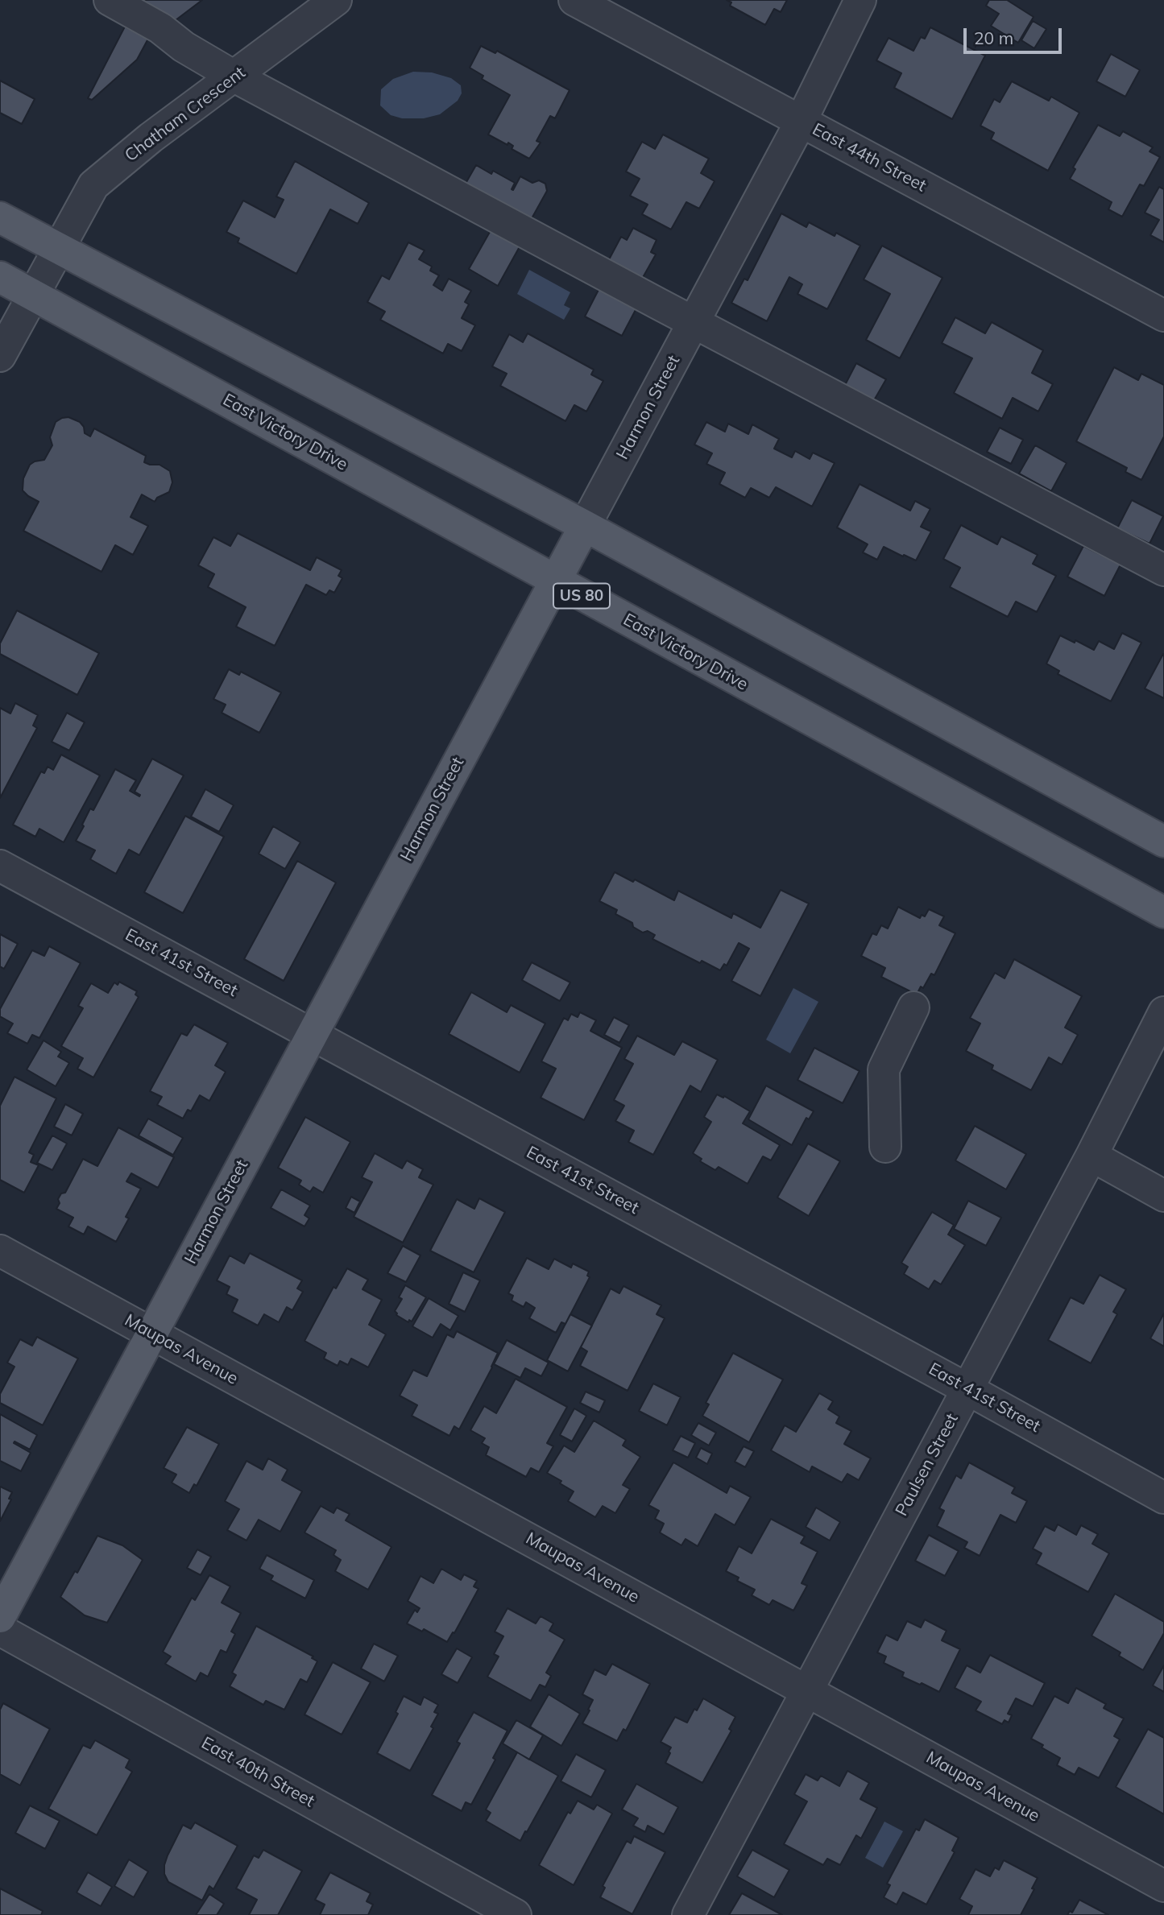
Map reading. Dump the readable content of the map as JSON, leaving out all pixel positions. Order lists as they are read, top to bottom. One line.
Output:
{"streets":{"main road":["Harmon Street","East Victory Drive","US 80"],"street":["Chatham Crescent","East 44th Street","East 41st Street","Maupas Avenue","Paulsen Street","East 40th Street"]},"crossings":[["Chatham Crescent","East Victory Drive"],["East 44th Street","Harmon Street"],["Harmon Street","East Victory Drive"],["Harmon Street","East 41st Street"],["Harmon Street","Maupas Avenue"],["East 41st Street","Paulsen Street"],["Maupas Avenue","Paulsen Street"]],"scale_bar":"20 m"}
